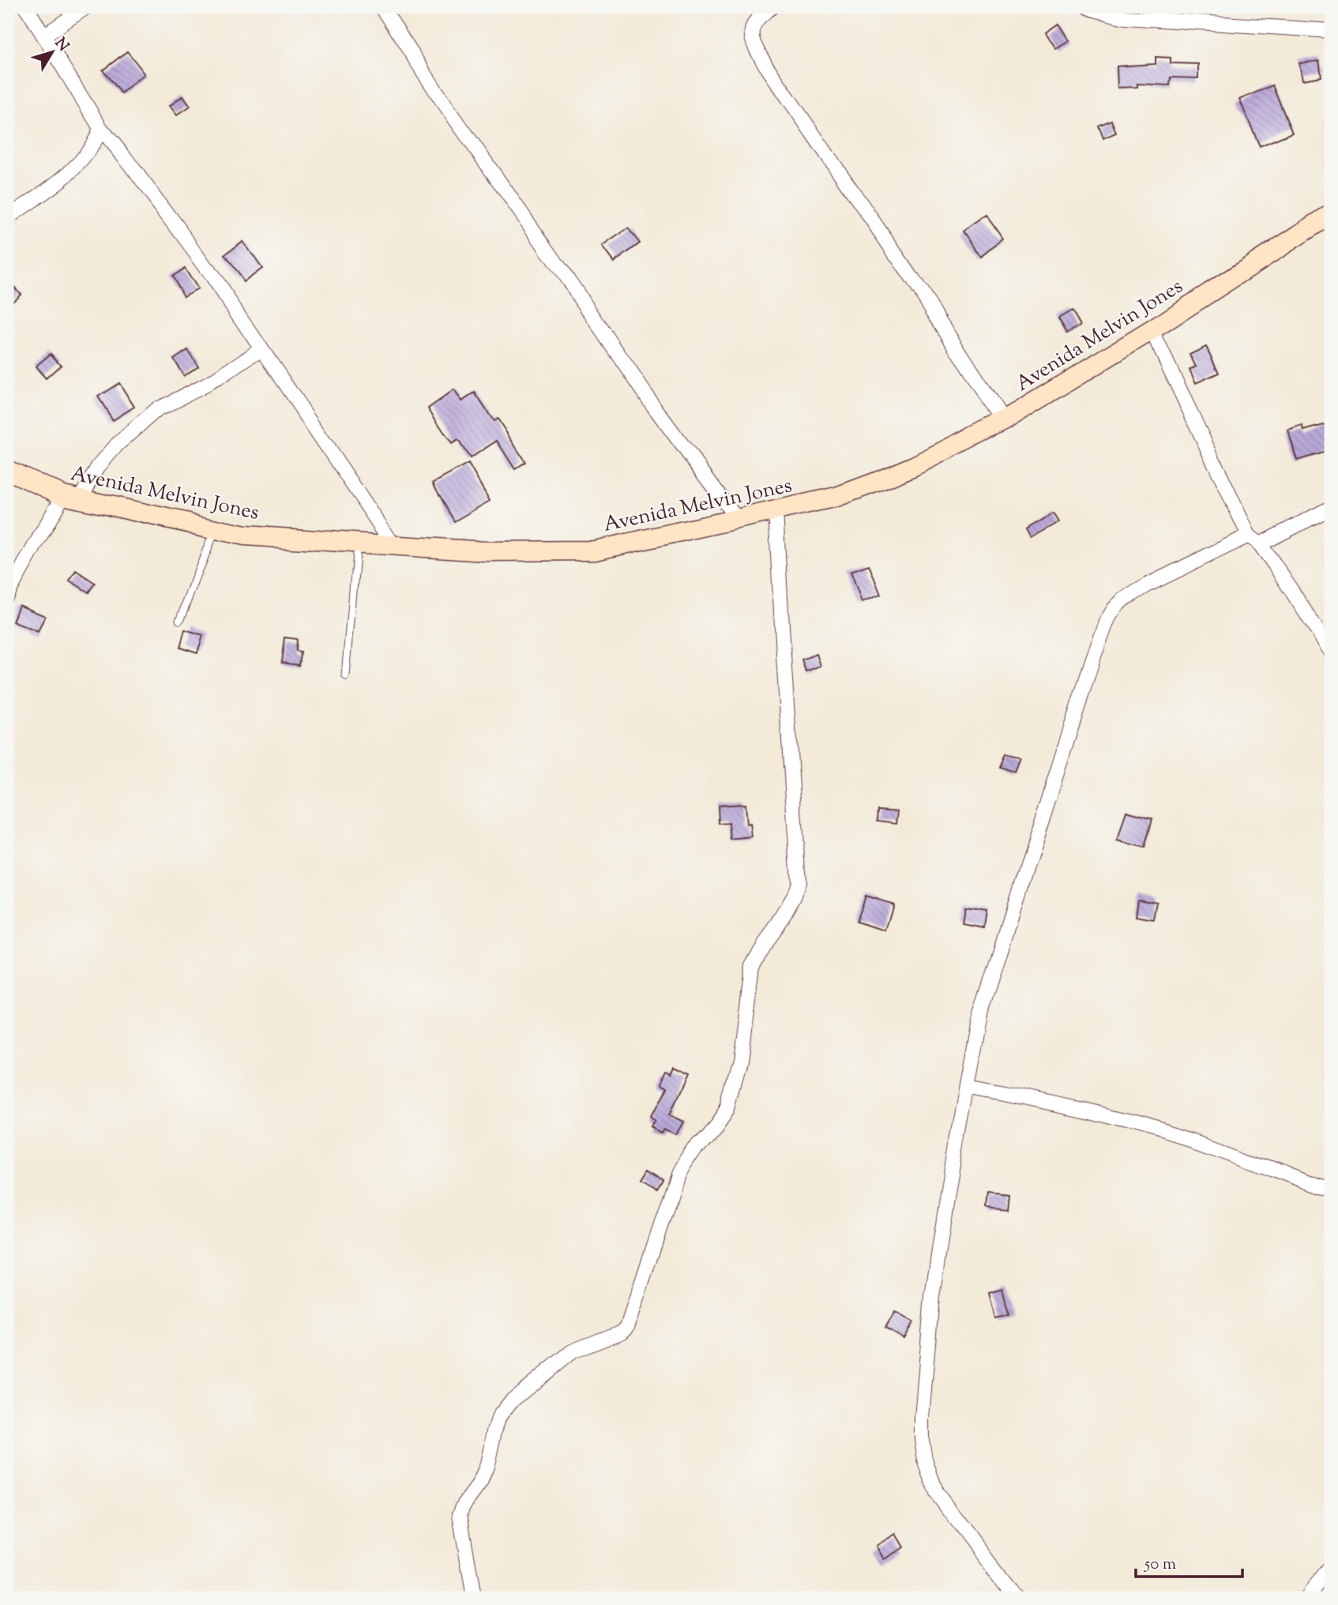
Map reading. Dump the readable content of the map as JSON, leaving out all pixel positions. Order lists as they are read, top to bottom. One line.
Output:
{"streets":{"street":["Avenida Melvin Jones"]},"scale_bar":"50 m","north":"top right"}
